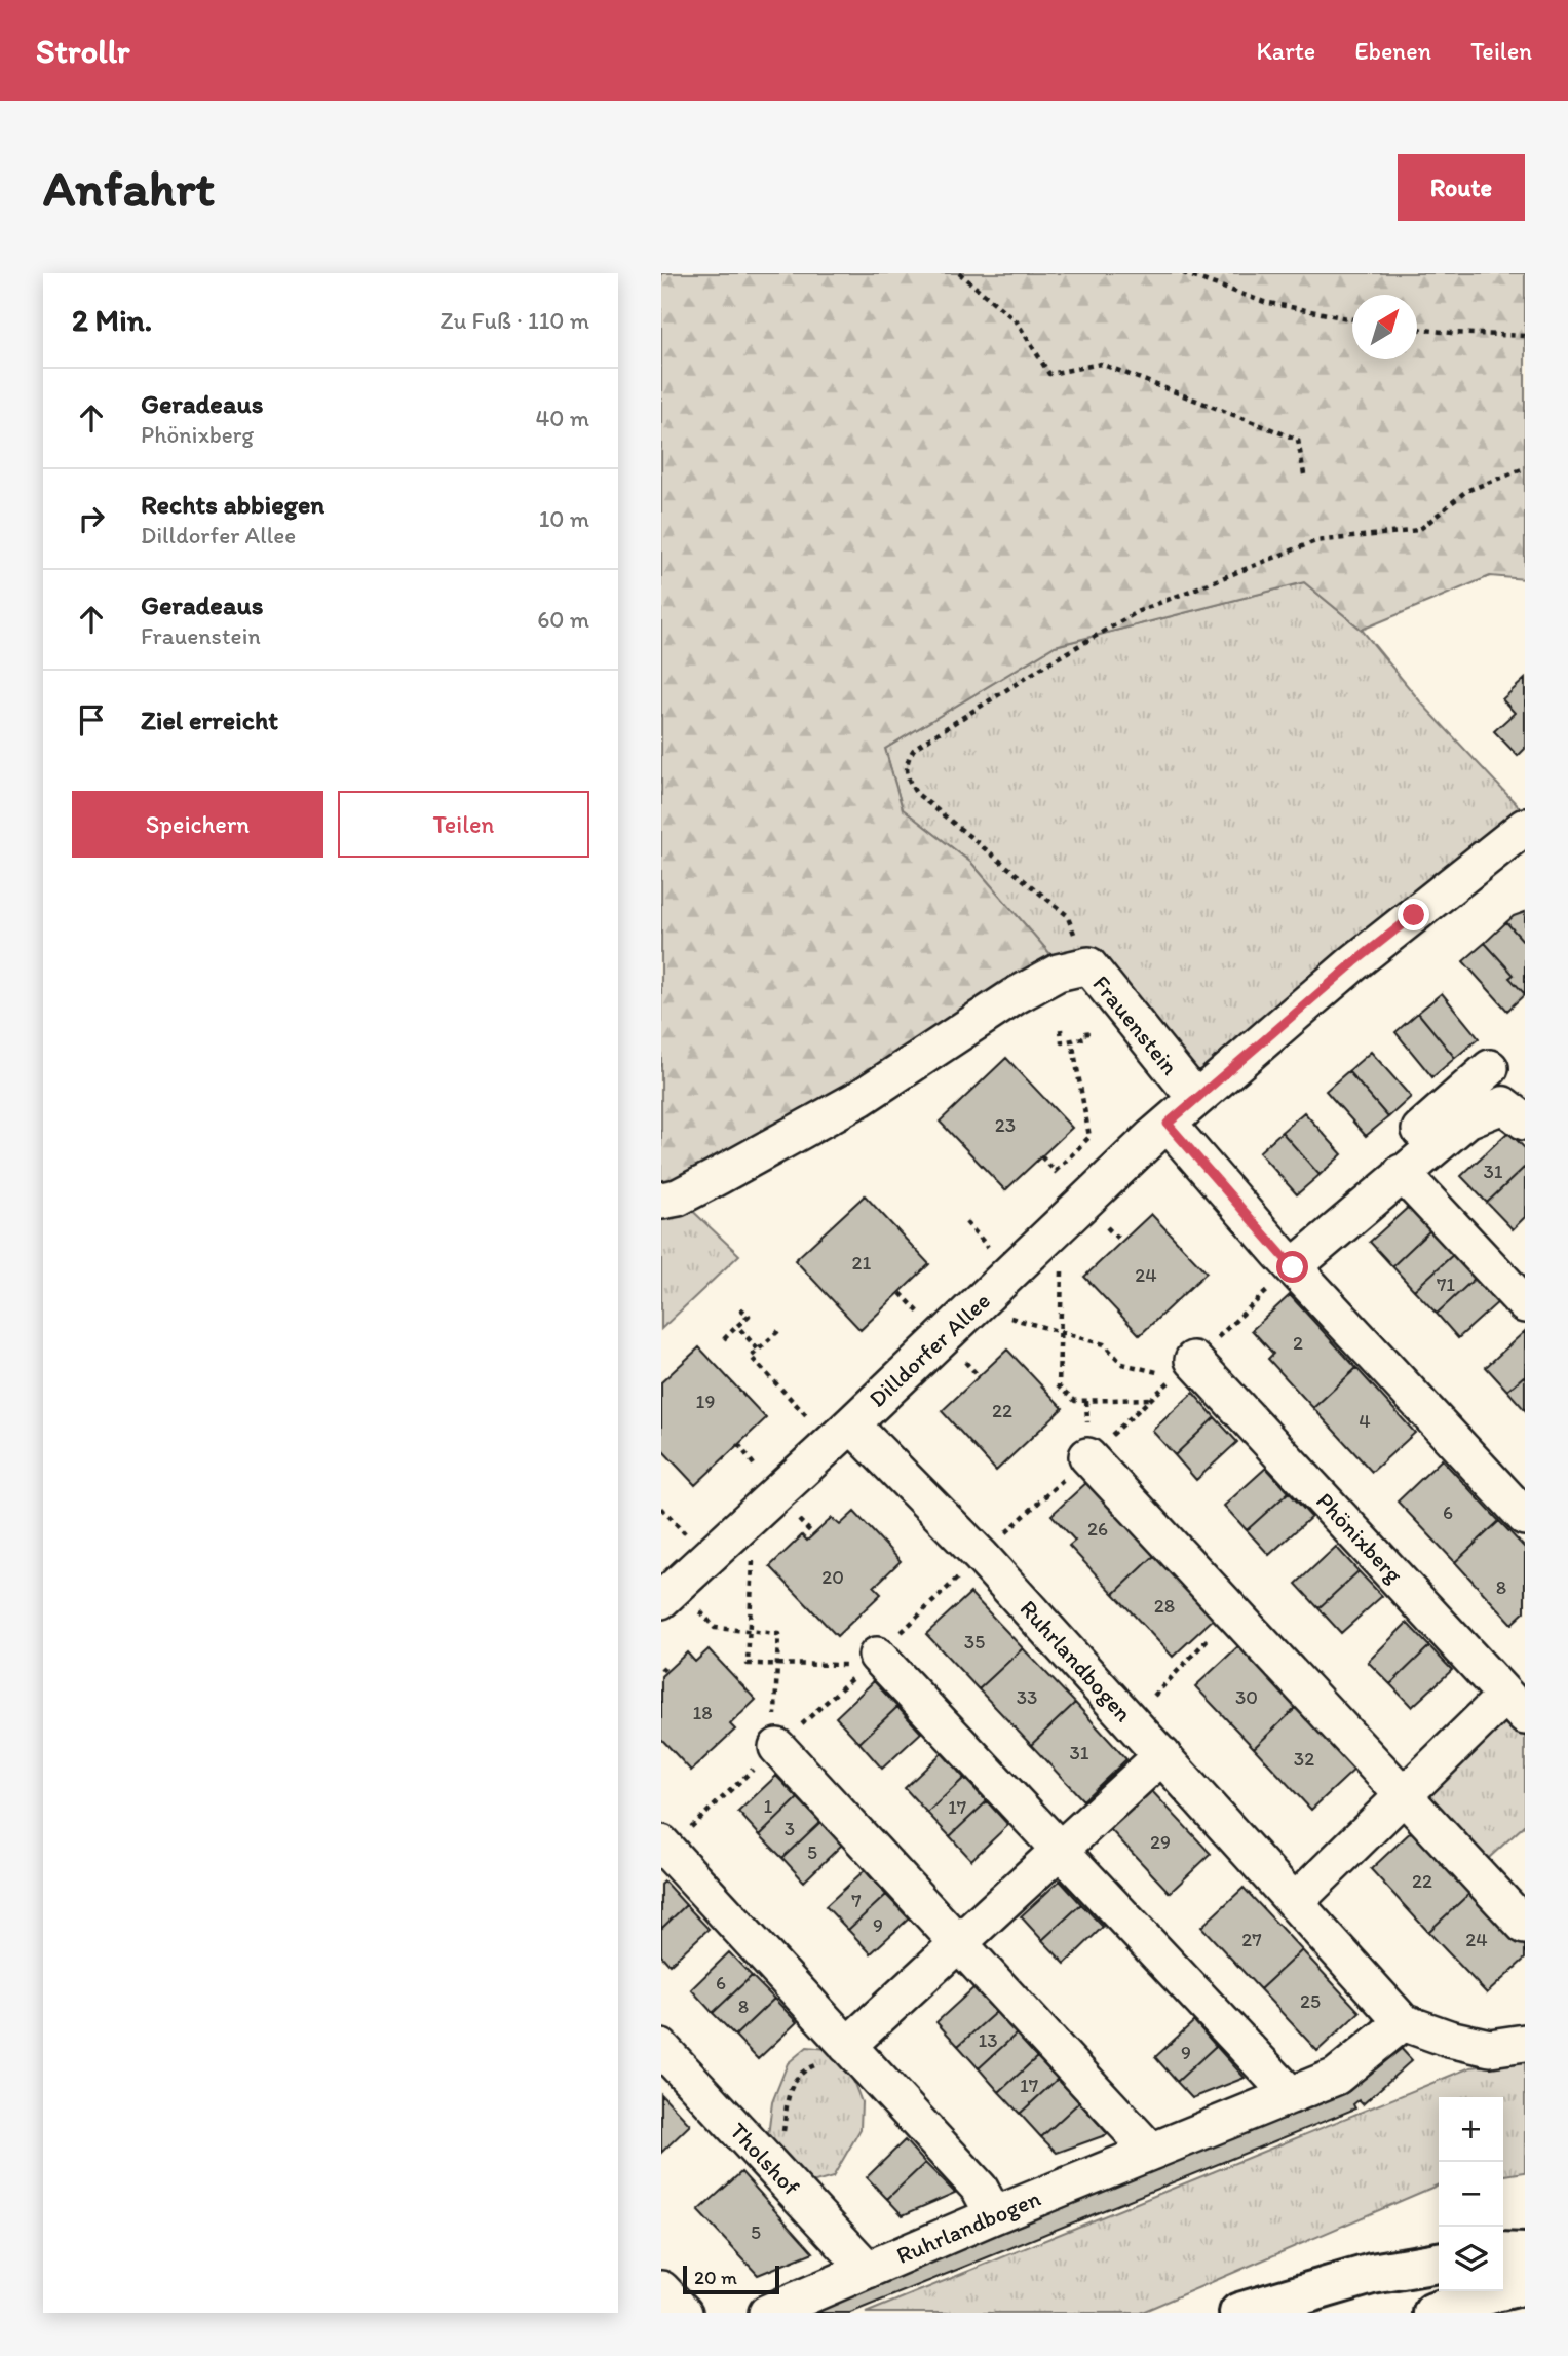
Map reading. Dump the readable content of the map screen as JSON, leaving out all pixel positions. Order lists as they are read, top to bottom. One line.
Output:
{"streets":{"street":["Frauenstein","Dilldorfer Allee","Phönixberg","Ruhrlandbogen","Tholshof"]},"crossings":[["Frauenstein","Dilldorfer Allee"],["Dilldorfer Allee","Ruhrlandbogen"],["Ruhrlandbogen","Tholshof"]],"house_numbers":["23","31","21","24","71","2","19","22","4","6","26","20","8","28","35","33","30","18","31","32","1","17","3","29","5","22","7","9","27","24","6","25","8","13","9","17","5"],"scale_bar":"20 m","north":"top right","page":{"header":"Strollr","nav":["Karte","Ebenen","Teilen"],"buttons":["Route",["Speichern","Teilen"]],"title":"Anfahrt","heading":["2 Min.","Zu Fuß · 110 m"],"list":[["Geradeaus","Phönixberg","40 m"],["Rechts abbiegen","Dilldorfer Allee","10 m"],["Geradeaus","Frauenstein","60 m"],"Ziel erreicht"],"map_buttons":["+","−"],"scale":"20 m"}}
